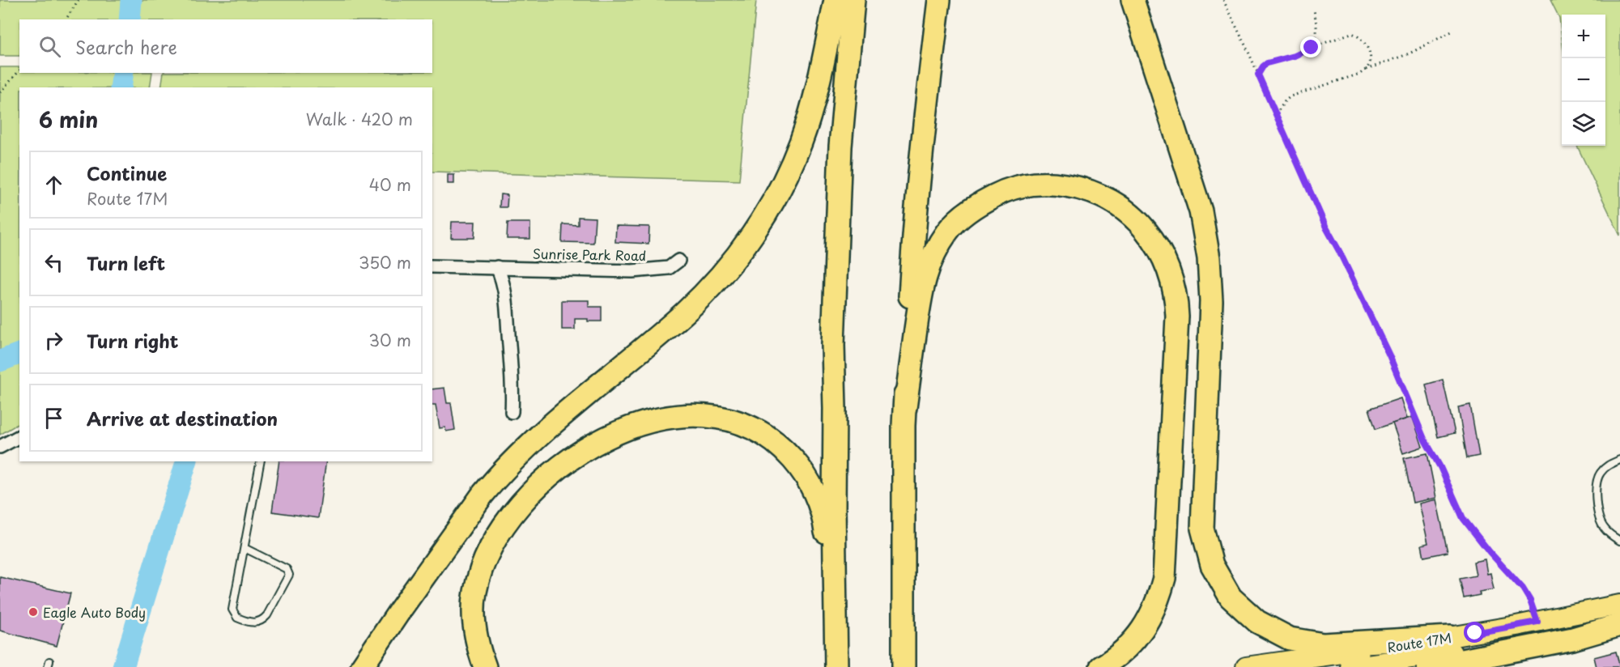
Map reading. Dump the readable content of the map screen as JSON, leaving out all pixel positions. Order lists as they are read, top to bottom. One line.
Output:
{"streets":{"main road":["Route 17M"],"street":["Sunrise Park Road"]},"places":["Eagle Auto Body"],"page":{"map_buttons":["+","−"],"search":"Search here","heading":["6 min","Walk · 420 m"],"list":[["Continue","Route 17M","40 m"],["Turn left","350 m"],["Turn right","30 m"],"Arrive at destination"]}}
